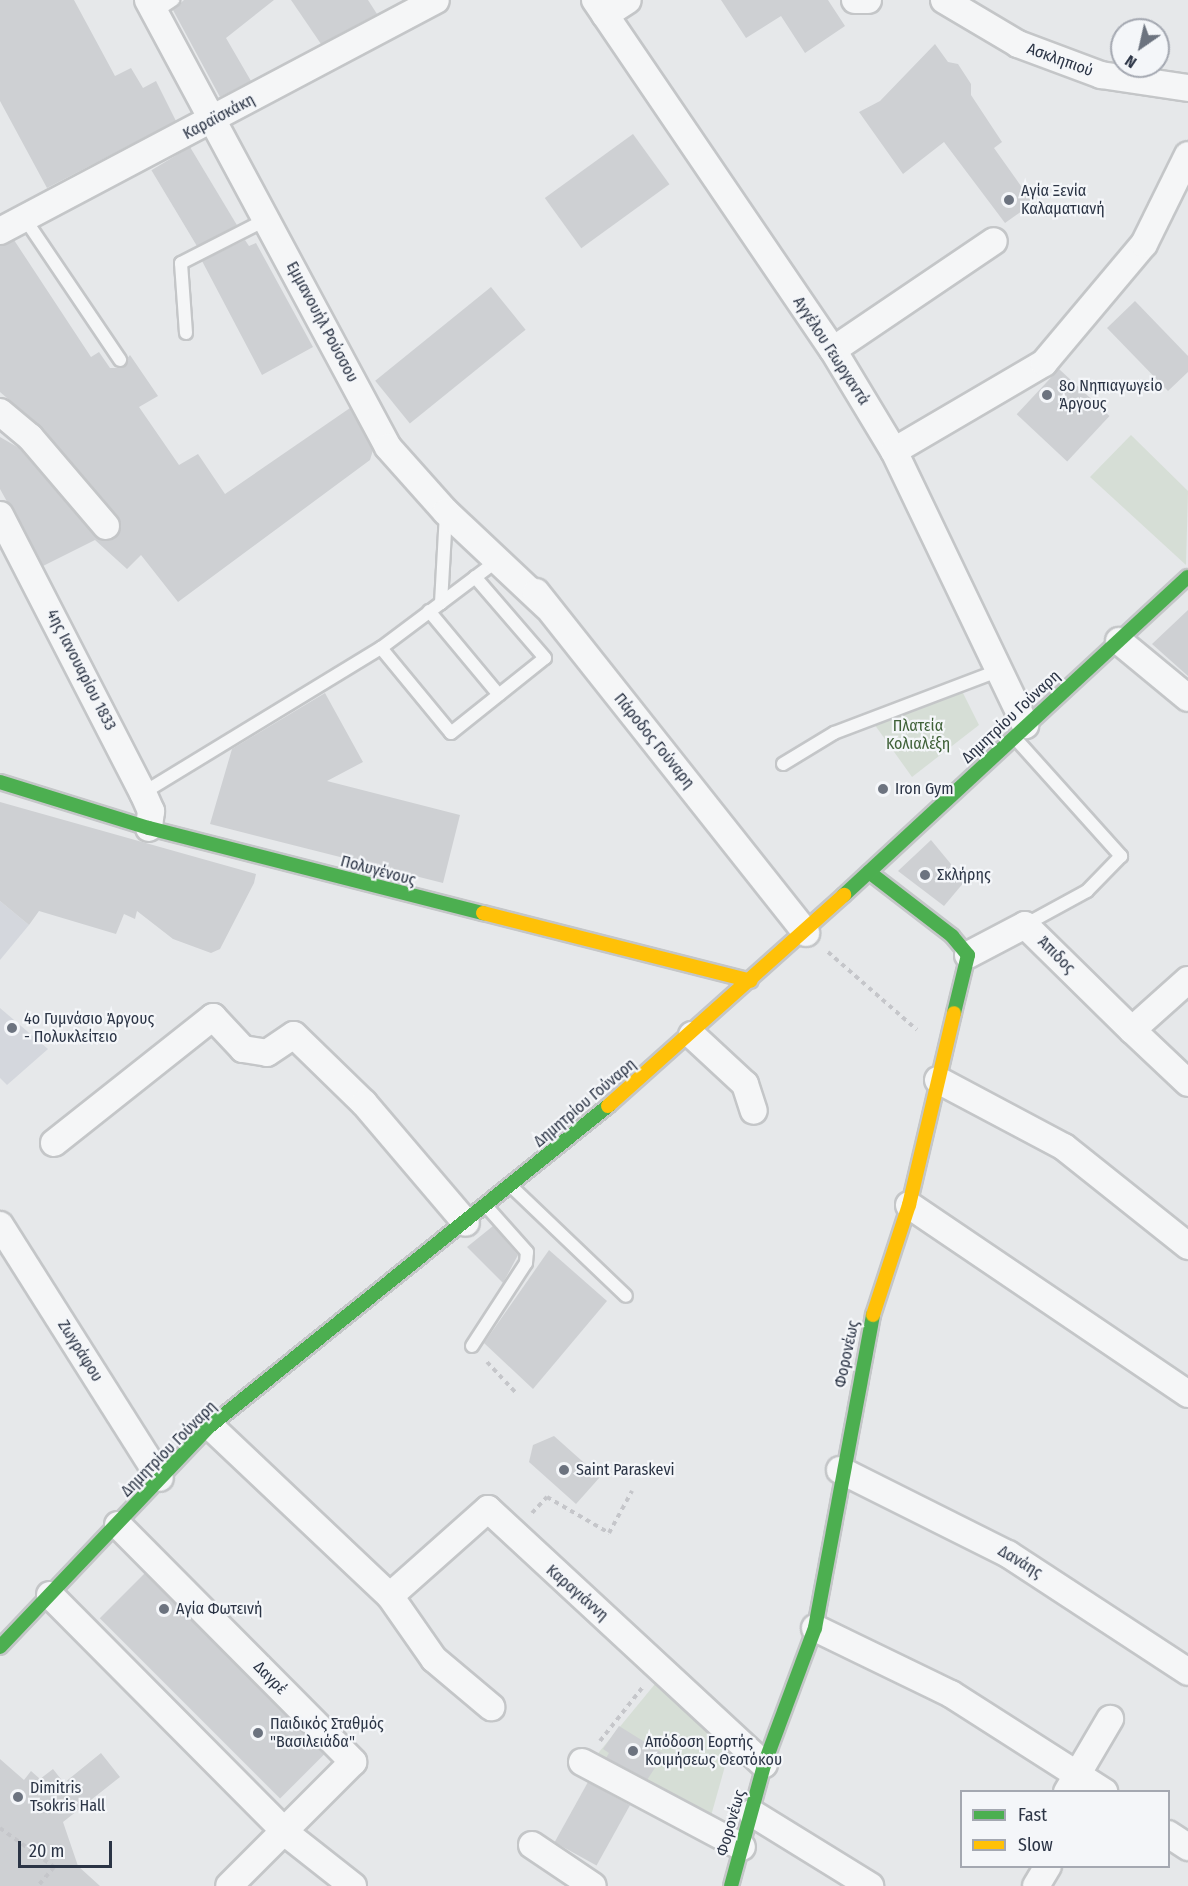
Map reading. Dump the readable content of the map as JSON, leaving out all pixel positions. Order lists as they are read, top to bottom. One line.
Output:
{"streets":{"street":["Ασκληπιού","Καραϊσκάκη","Εμμανουήλ Ρούσσου","Αγγέλου Γεωργαντά","4ης Ιανουαρίου 1833","Δημητρίου Γούναρη","Πάροδος Γούναρη","Πολυγένους","Άπιδος","Ζωγράφου","Φορονέως","Δανάης","Καραγιάννη","Δαγρέ"]},"crossings":[["Καραϊσκάκη","Εμμανουήλ Ρούσσου"],["Εμμανουήλ Ρούσσου","Πάροδος Γούναρη"],["Αγγέλου Γεωργαντά","Δημητρίου Γούναρη"],["4ης Ιανουαρίου 1833","Πολυγένους"],["Δημητρίου Γούναρη","Πάροδος Γούναρη"],["Δημητρίου Γούναρη","Πολυγένους"],["Δημητρίου Γούναρη","Ζωγράφου"],["Δημητρίου Γούναρη","Δαγρέ"],["Άπιδος","Φορονέως"],["Φορονέως","Δανάης"],["Φορονέως","Καραγιάννη"]],"parks":["Πλατεία Κολιαλέξη"],"places":["Αγία Ξενία Καλαματιανή","8ο Νηπιαγωγείο Άργους","Iron Gym","Σκλήρης","4ο Γυμνάσιο Άργους - Πολυκλείτειο","Saint Paraskevi","Αγία Φωτεινή","Παιδικός Σταθμός \"Βασιλειάδα\"","Απόδοση Εορτής Κοιμήσεως Θεοτόκου","Dimitris Tsokris Hall"],"legend":["Fast","Slow"],"scale_bar":"20 m","north":"bottom left"}
